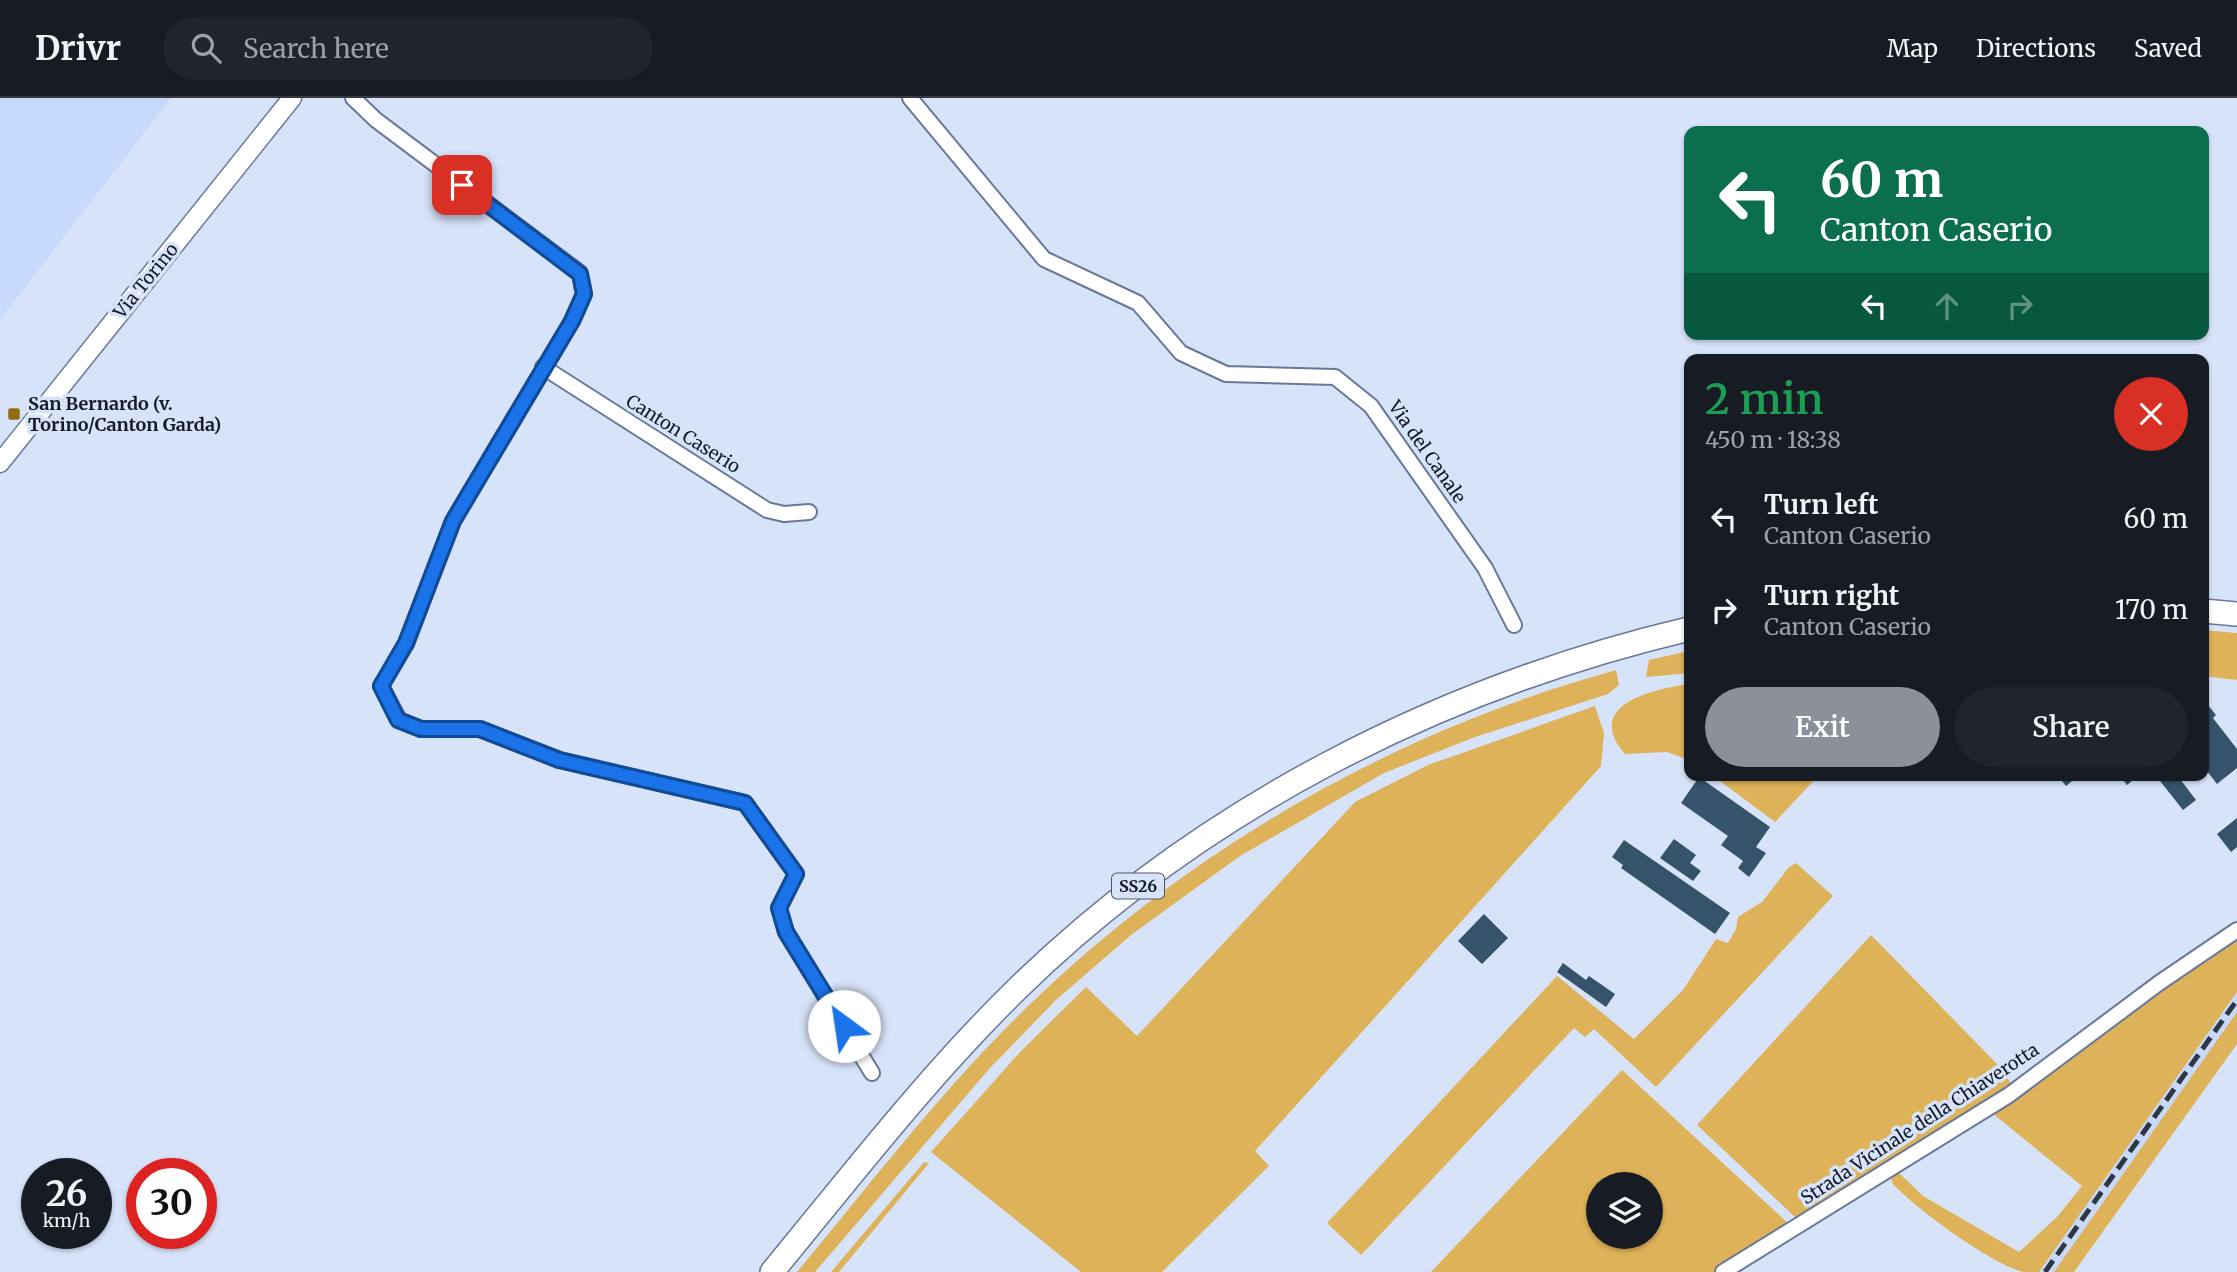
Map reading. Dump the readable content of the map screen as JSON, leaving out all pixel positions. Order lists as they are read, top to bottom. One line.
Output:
{"streets":{"main road":["SS26"],"street":["Via Torino","Canton Caserio","Via del Canale","Strada Vicinale della Chiaverotta"]},"places":{"transit":["San Bernardo (v. Torino/Canton Garda)"]},"page":{"header":"Drivr","search":"Search here","nav":["Map","Directions","Saved"],"turn":["60 m","Canton Caserio"],"heading":["2 min","450 m · 18:38"],"list":[{"name":"Turn left","note":"Canton Caserio","value":"60 m"},{"name":"Turn right","note":"Canton Caserio","value":"170 m"}],"buttons":["Exit","Share"],"speed":"26 km/h","limit":"30"}}
